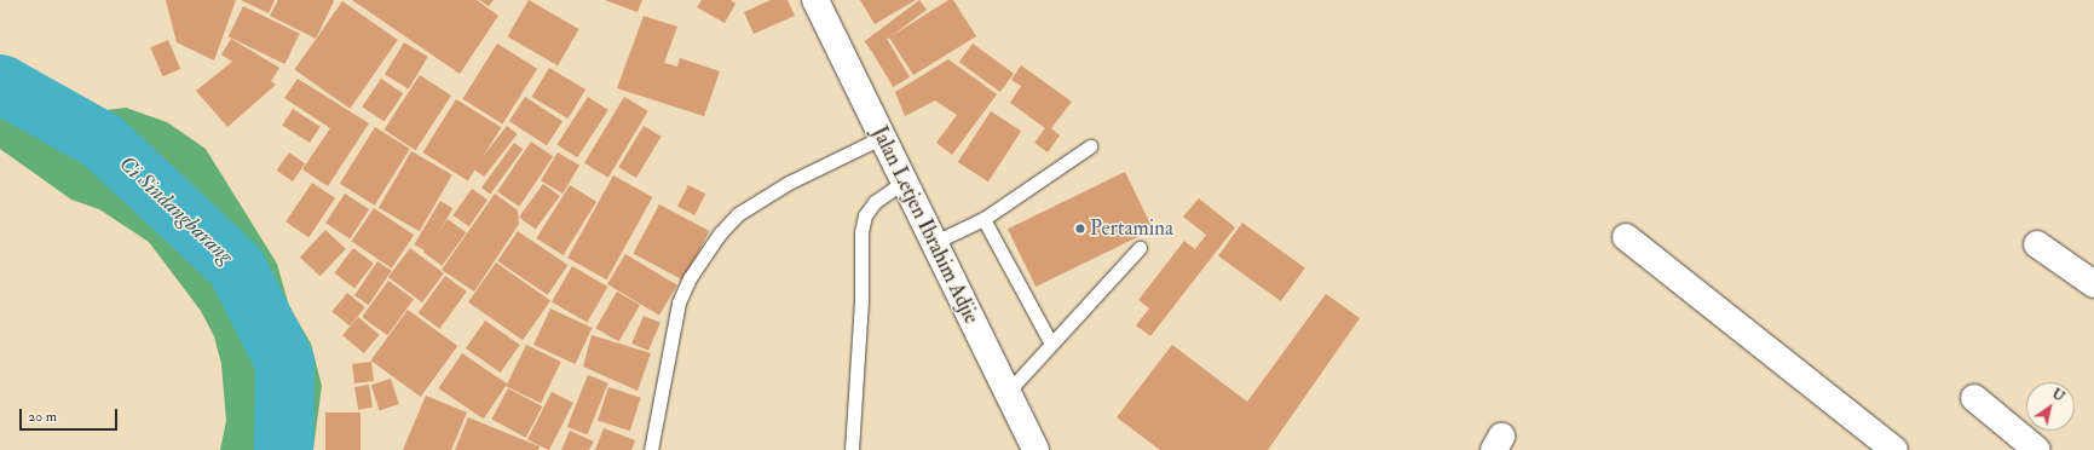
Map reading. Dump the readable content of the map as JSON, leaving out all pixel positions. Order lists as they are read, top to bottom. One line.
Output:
{"streets":{"main road":["Jalan Letjen Ibrahim Adjie"]},"water":["Ci Sindangbarang"],"places":["Pertamina"],"scale_bar":"20 m","north":"top right"}
